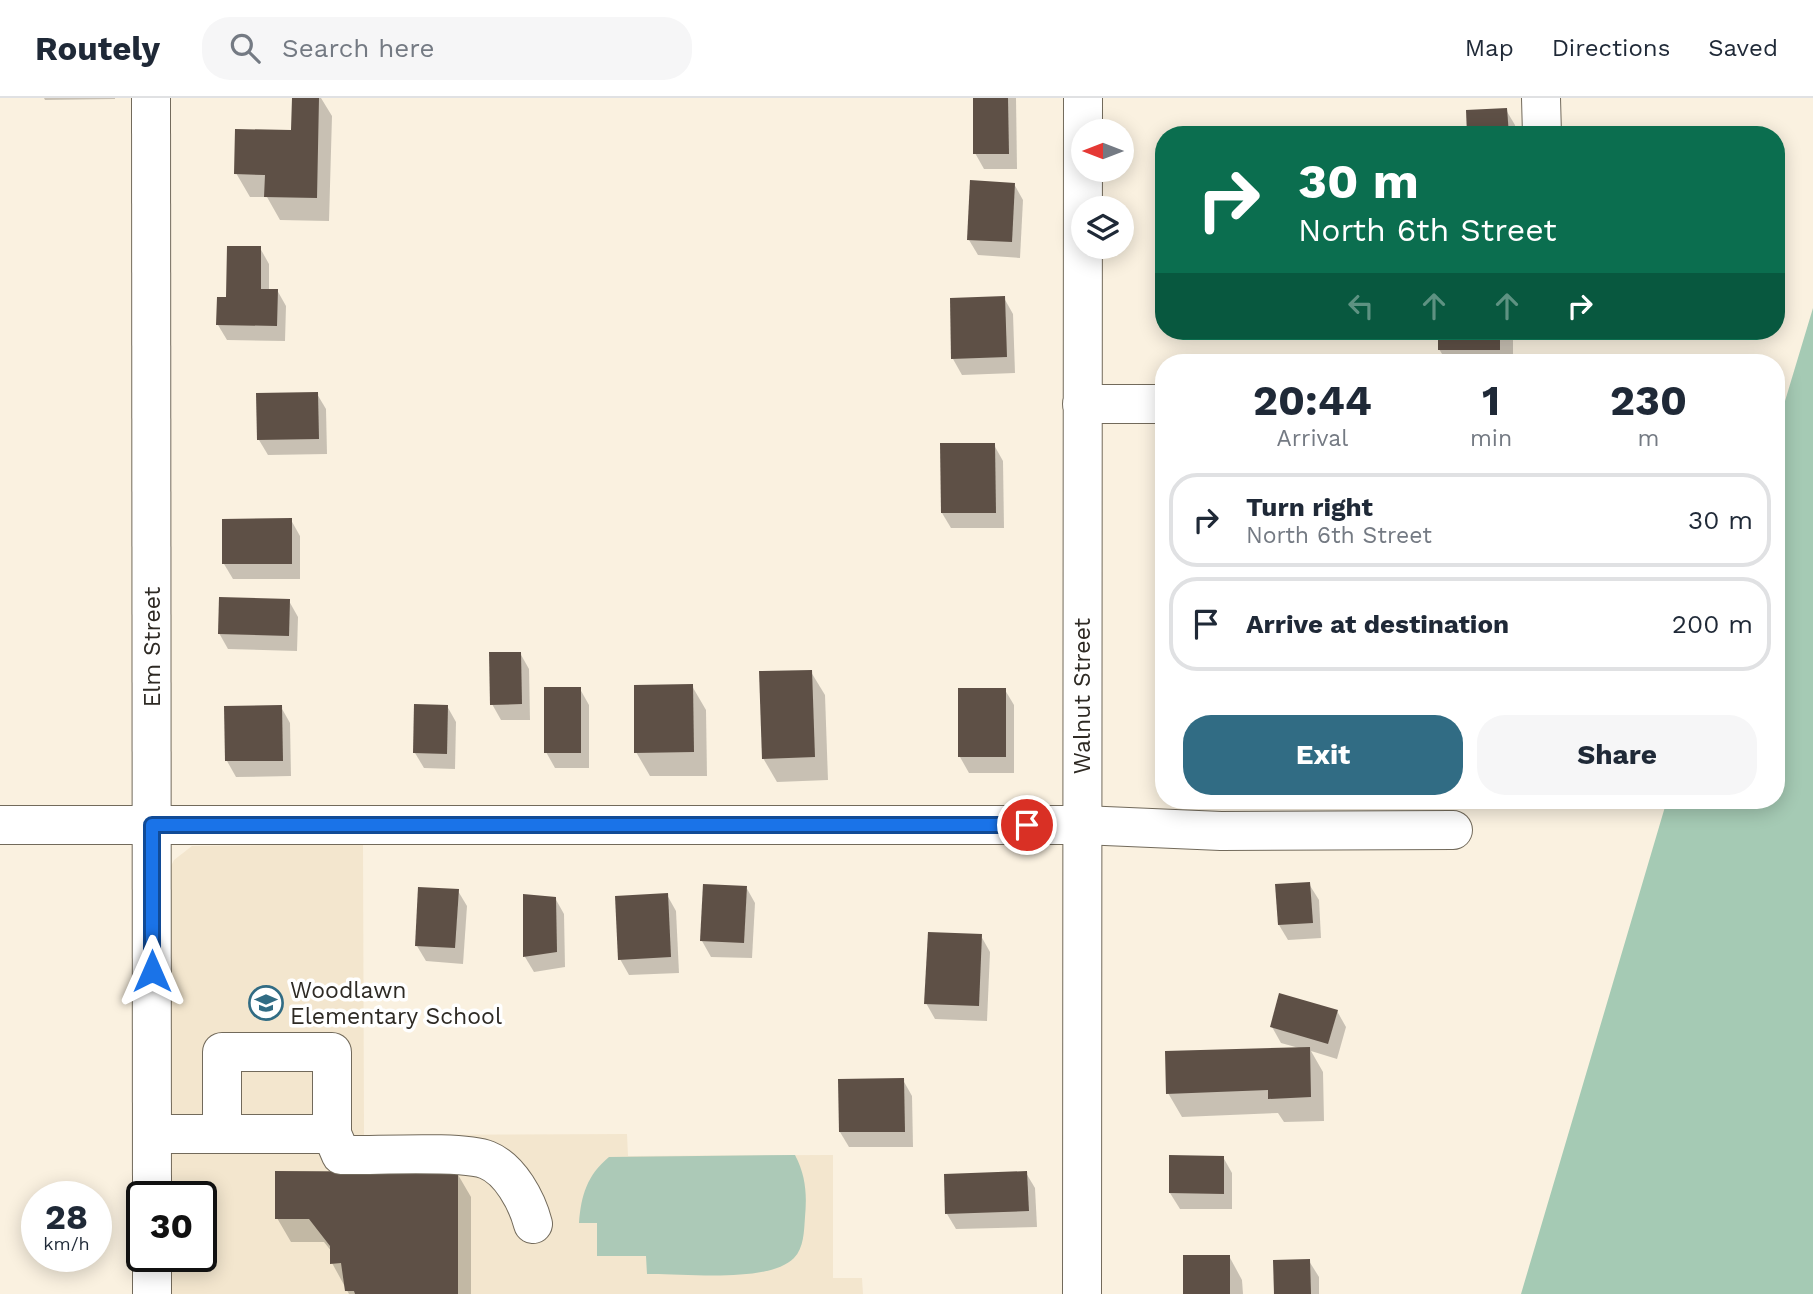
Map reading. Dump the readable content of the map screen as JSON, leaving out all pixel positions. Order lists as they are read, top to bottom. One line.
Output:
{"streets":{"street":["Elm Street","Walnut Street"]},"places":{"school or university":["Woodlawn Elementary School"]},"north":"left","page":{"header":"Routely","search":"Search here","nav":["Map","Directions","Saved"],"turn":["30 m","North 6th Street"],"eta":["20:44","Arrival","1","min","230","m"],"list":[{"name":"Turn right","note":"North 6th Street","value":"30 m"},{"name":"Arrive at destination","value":"200 m"}],"buttons":["Exit","Share"],"speed":"28 km/h","limit":"30"}}
